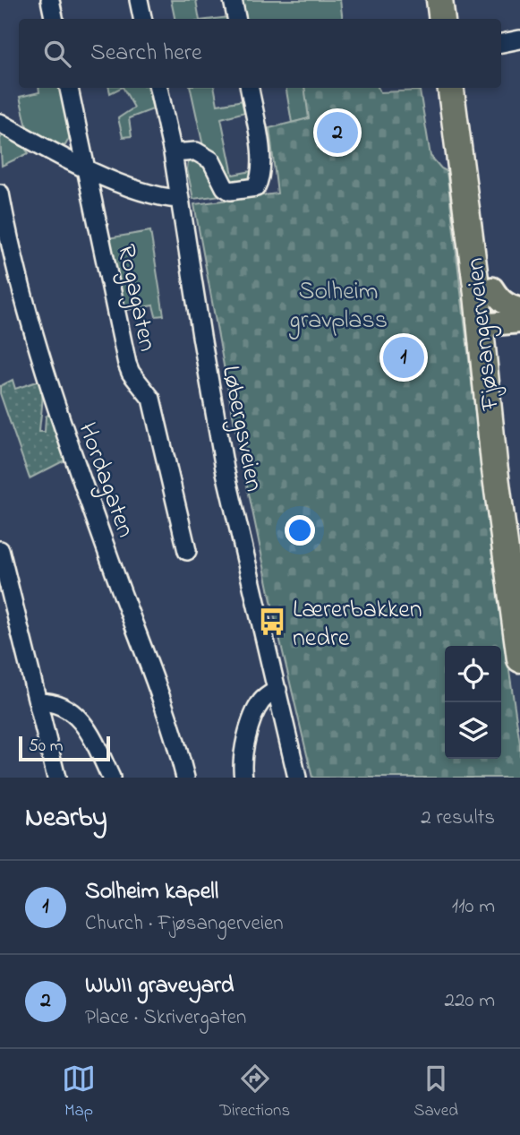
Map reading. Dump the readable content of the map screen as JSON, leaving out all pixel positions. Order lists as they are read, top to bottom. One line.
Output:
{"streets":{"highway":["Fjøsangerveien"],"street":["Rogagaten","Løbergsveien","Hordagaten"]},"parks":["Solheim gravplass"],"places":{"bus stop":["Lærerbakken nedre"]},"scale_bar":"50 m","page":{"search":"Search here","pins":["2","1"],"scale":"50 m","heading":["Nearby","2 results"],"list":[{"mark":"1","name":"Solheim kapell","note":"Church · Fjøsangerveien","value":"110 m"},{"mark":"2","name":"WWII graveyard","note":"Place · Skrivergaten","value":"220 m"}],"nav":["Map","Directions","Saved"]}}
